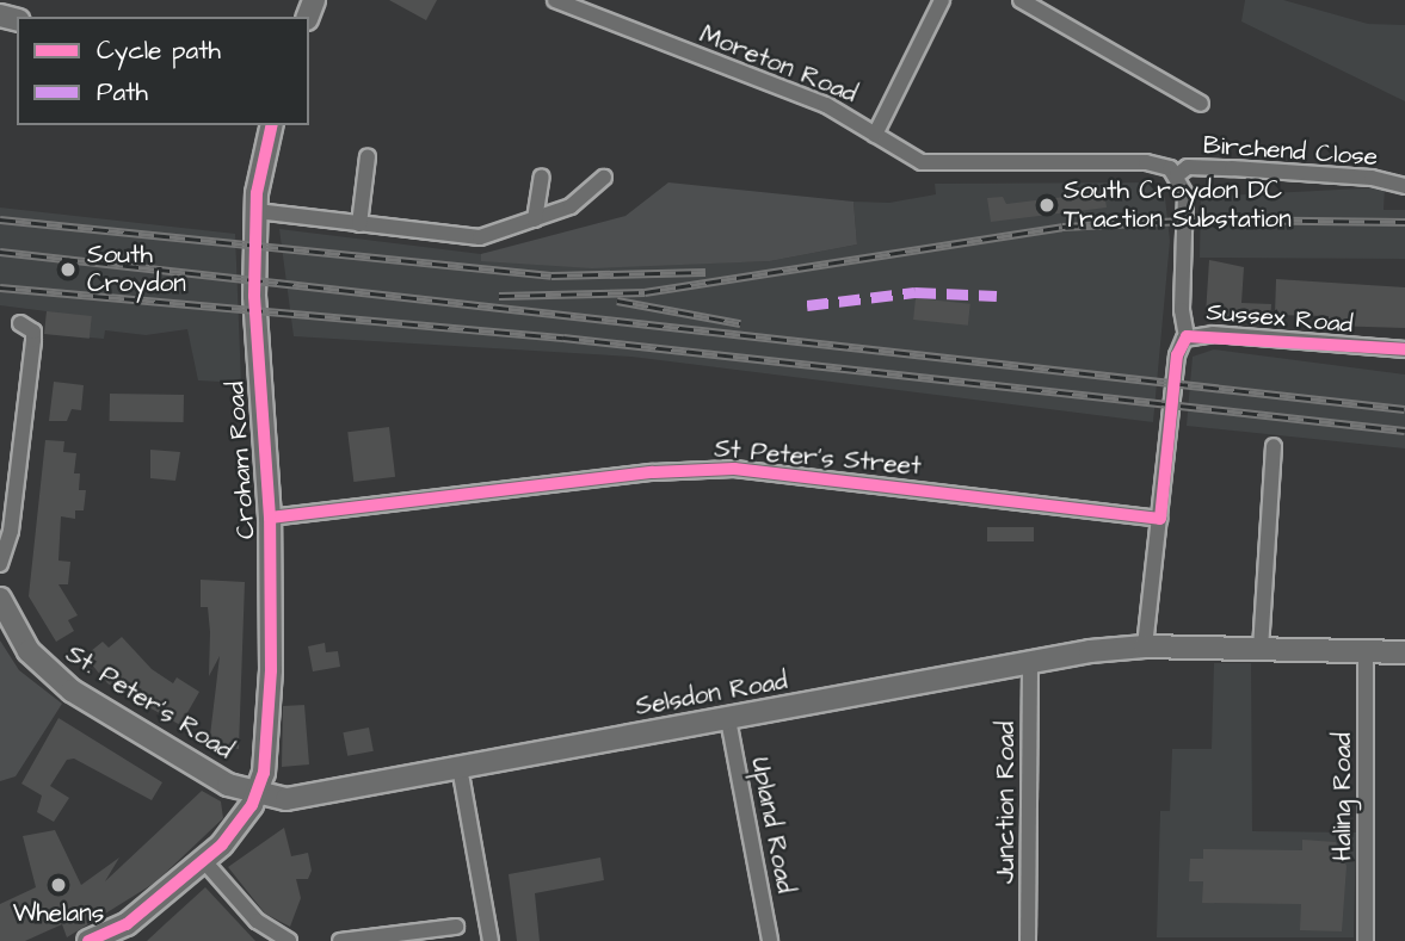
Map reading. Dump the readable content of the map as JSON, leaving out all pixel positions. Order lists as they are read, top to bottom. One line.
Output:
{"streets":{"main road":["Croham Road","Selsdon Road","St. Peter's Road"],"street":["Moreton Road","Birchend Close","Sussex Road","St Peter's Street","Haling Road","Junction Road","Upland Road"]},"crossings":[["Moreton Road","Birchend Close"],["Moreton Road","Sussex Road"],["Birchend Close","Sussex Road"],["Sussex Road","St Peter's Street"],["Sussex Road","Selsdon Road"],["St Peter's Street","Croham Road"],["Croham Road","Selsdon Road"],["Croham Road","St. Peter's Road"],["Selsdon Road","St. Peter's Road"],["Selsdon Road","Haling Road"],["Selsdon Road","Junction Road"],["Selsdon Road","Upland Road"]],"places":["South Croydon DC Traction Substation","South Croydon","Whelans"],"legend":["Cycle path","Path"]}
